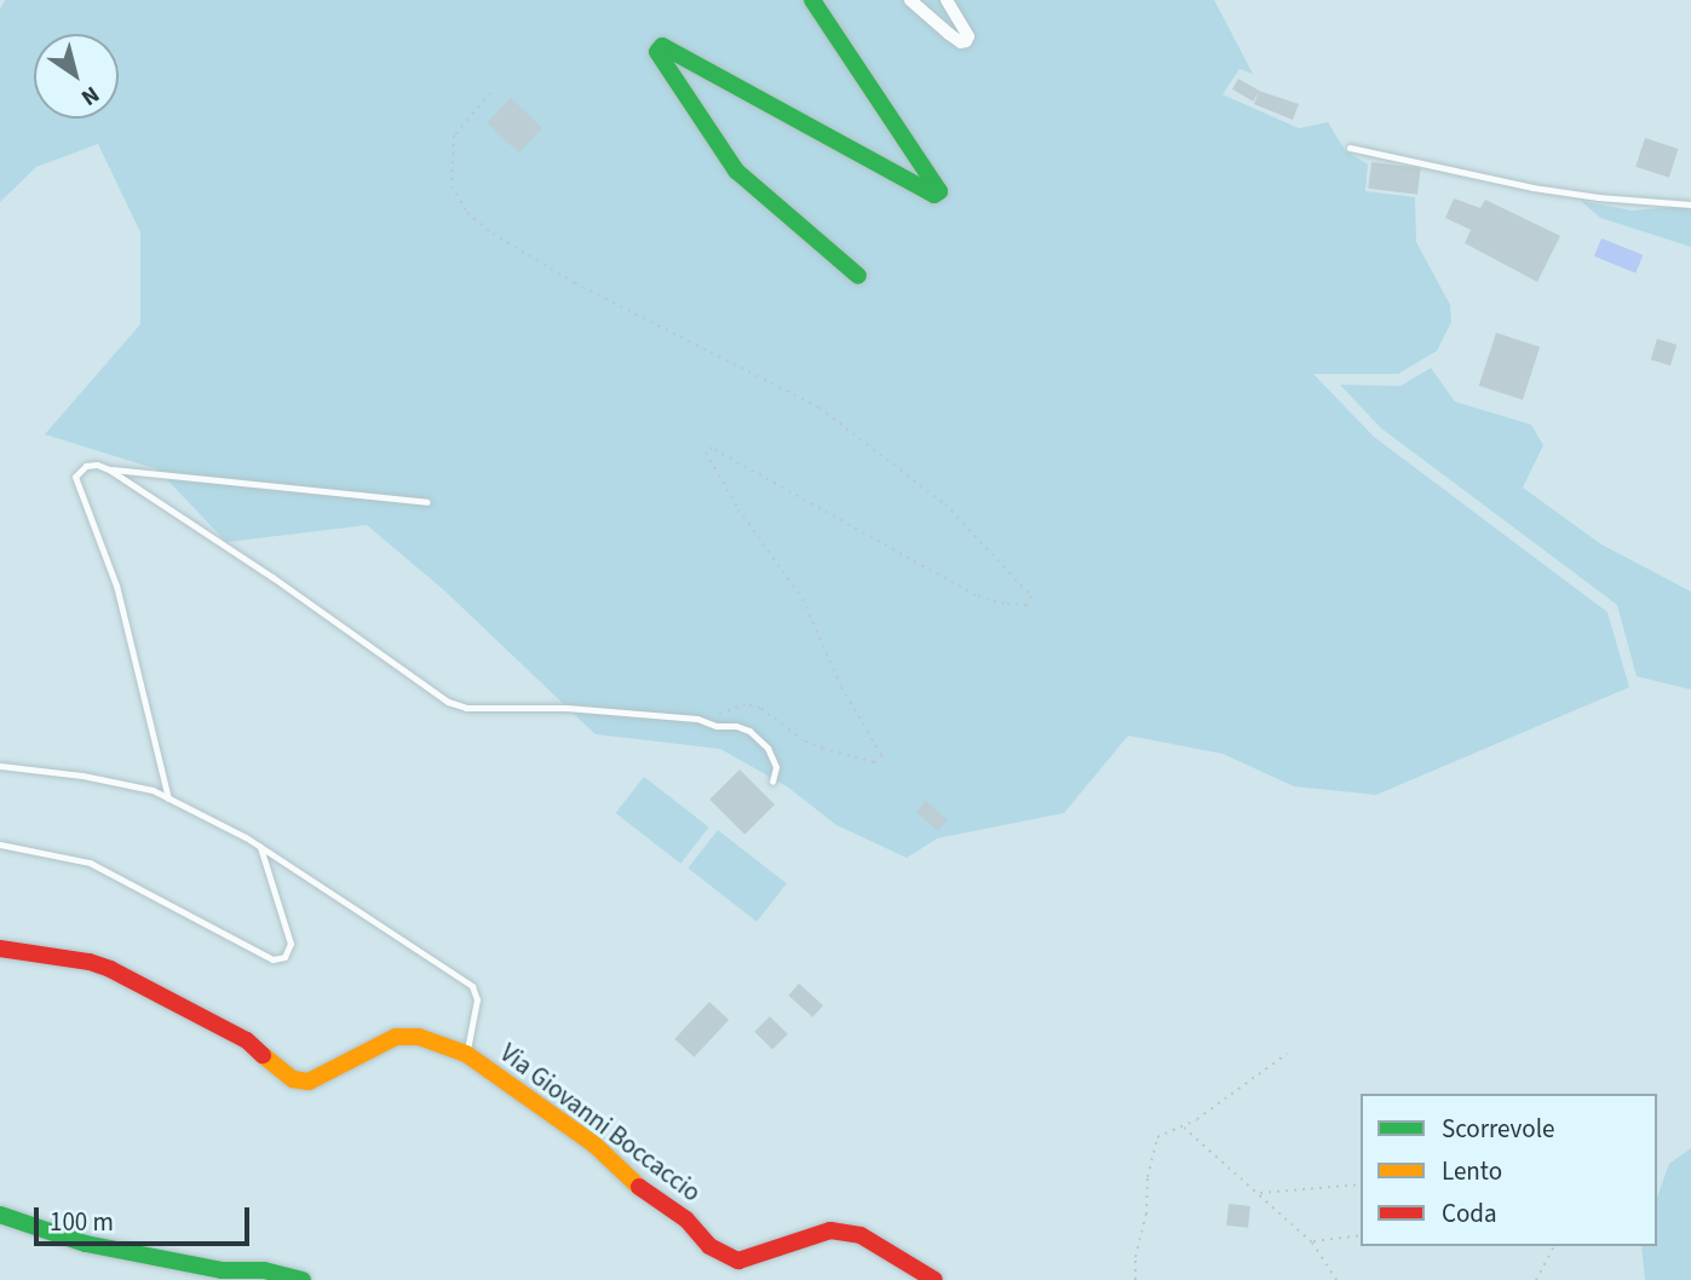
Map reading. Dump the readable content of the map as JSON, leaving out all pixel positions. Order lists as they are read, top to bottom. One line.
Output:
{"streets":{"street":["Via Giovanni Boccaccio"]},"legend":["Scorrevole","Lento","Coda"],"scale_bar":"100 m","north":"bottom right"}
